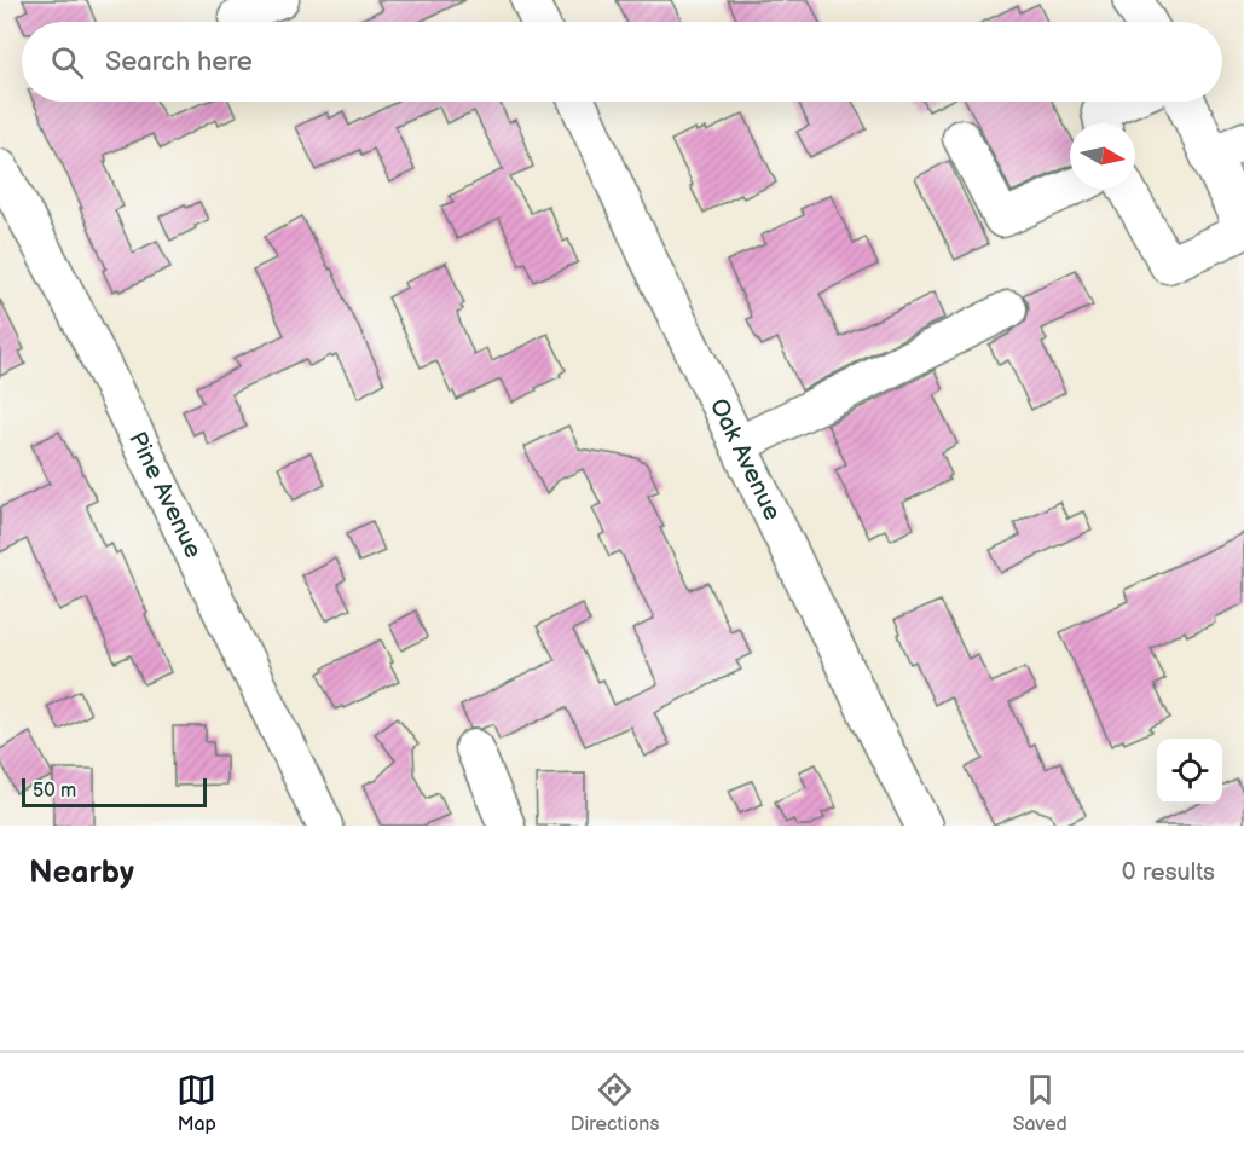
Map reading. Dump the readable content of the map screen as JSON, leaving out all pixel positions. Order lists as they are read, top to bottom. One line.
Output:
{"streets":{"street":["Oak Avenue","Pine Avenue"]},"scale_bar":"50 m","north":"right","page":{"search":"Search here","scale":"50 m","heading":["Nearby","0 results"],"nav":["Map","Directions","Saved"]}}
